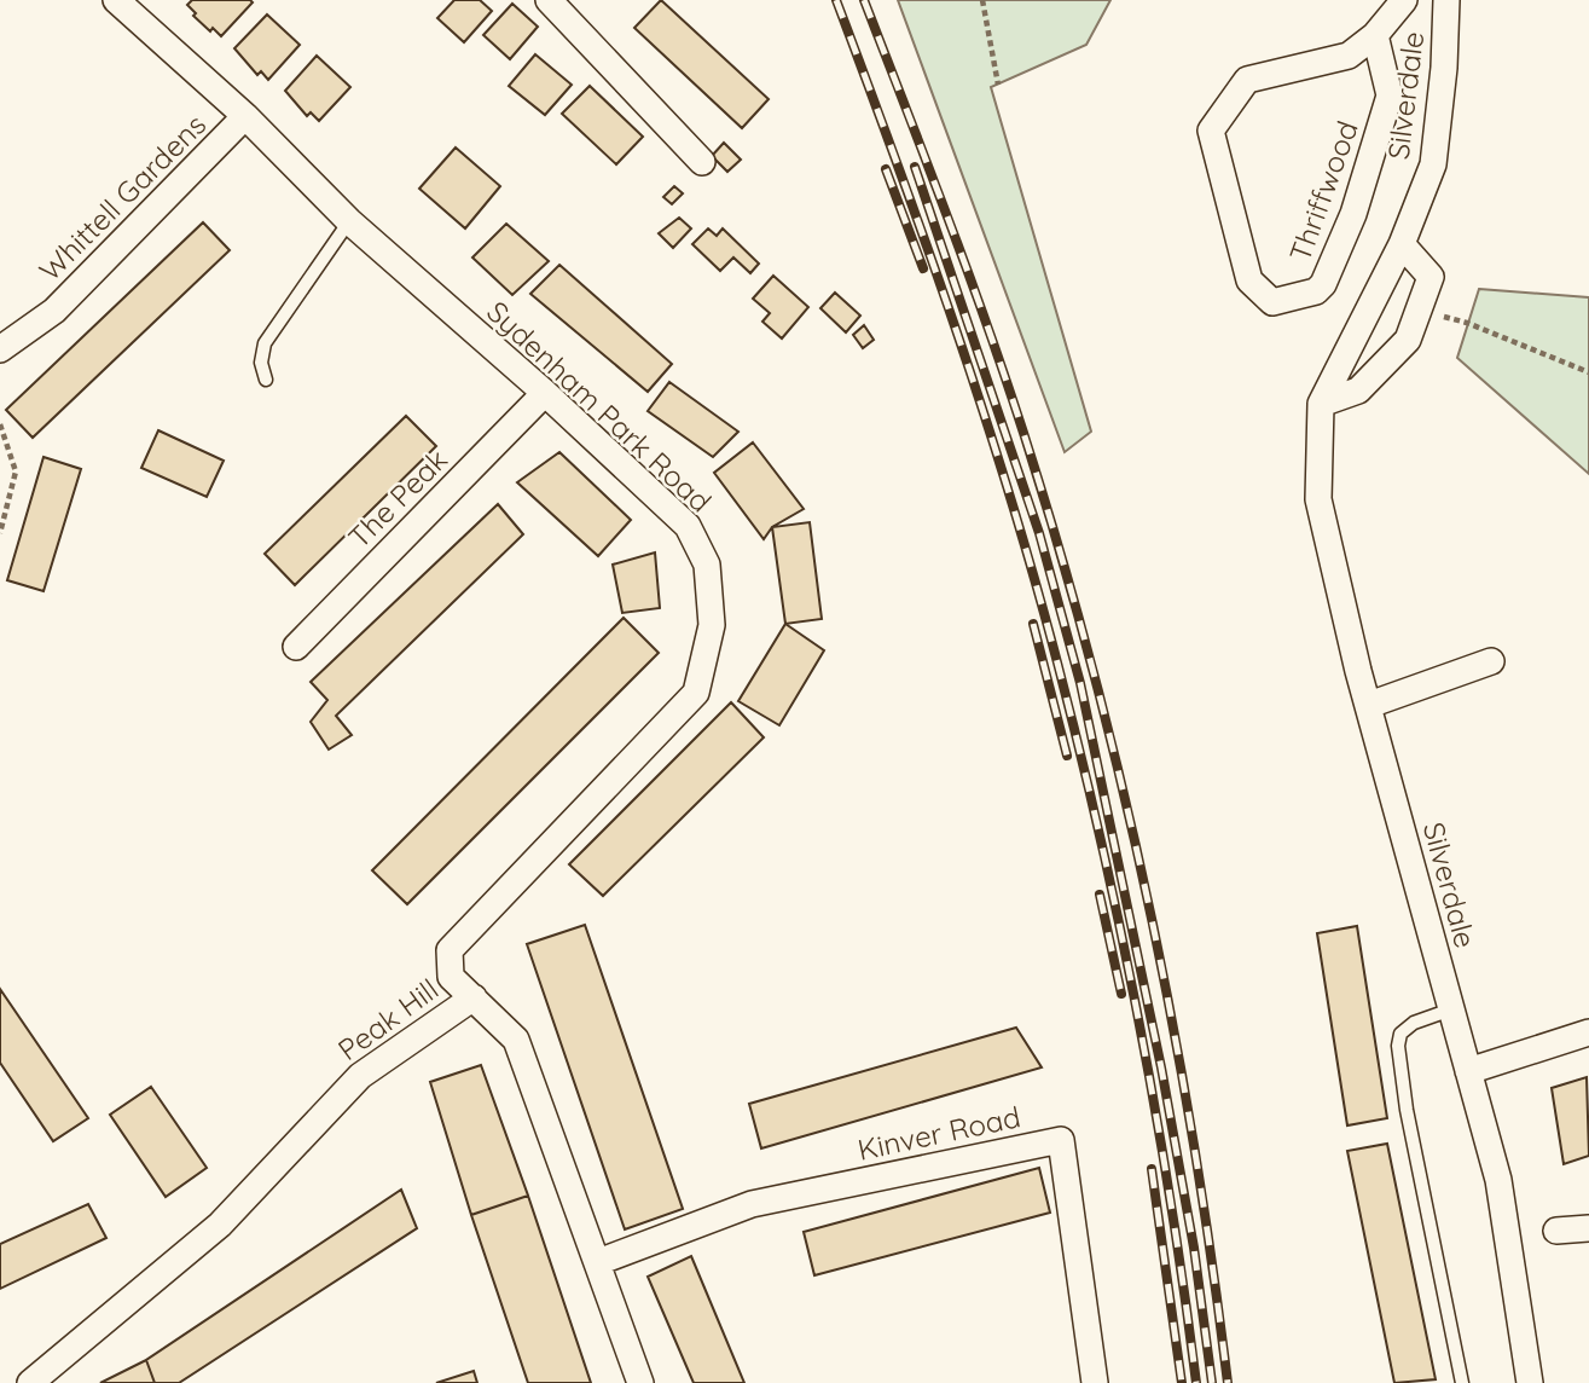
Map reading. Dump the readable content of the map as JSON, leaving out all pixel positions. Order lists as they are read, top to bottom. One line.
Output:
{"streets":{"street":["Silverdale","Thriffwood","Whittell Gardens","Sydenham Park Road","The Peak","Peak Hill","Kinver Road"]},"crossings":[["Whittell Gardens","Sydenham Park Road"],["Sydenham Park Road","The Peak"],["Sydenham Park Road","Peak Hill"],["Peak Hill","Kinver Road"]]}
